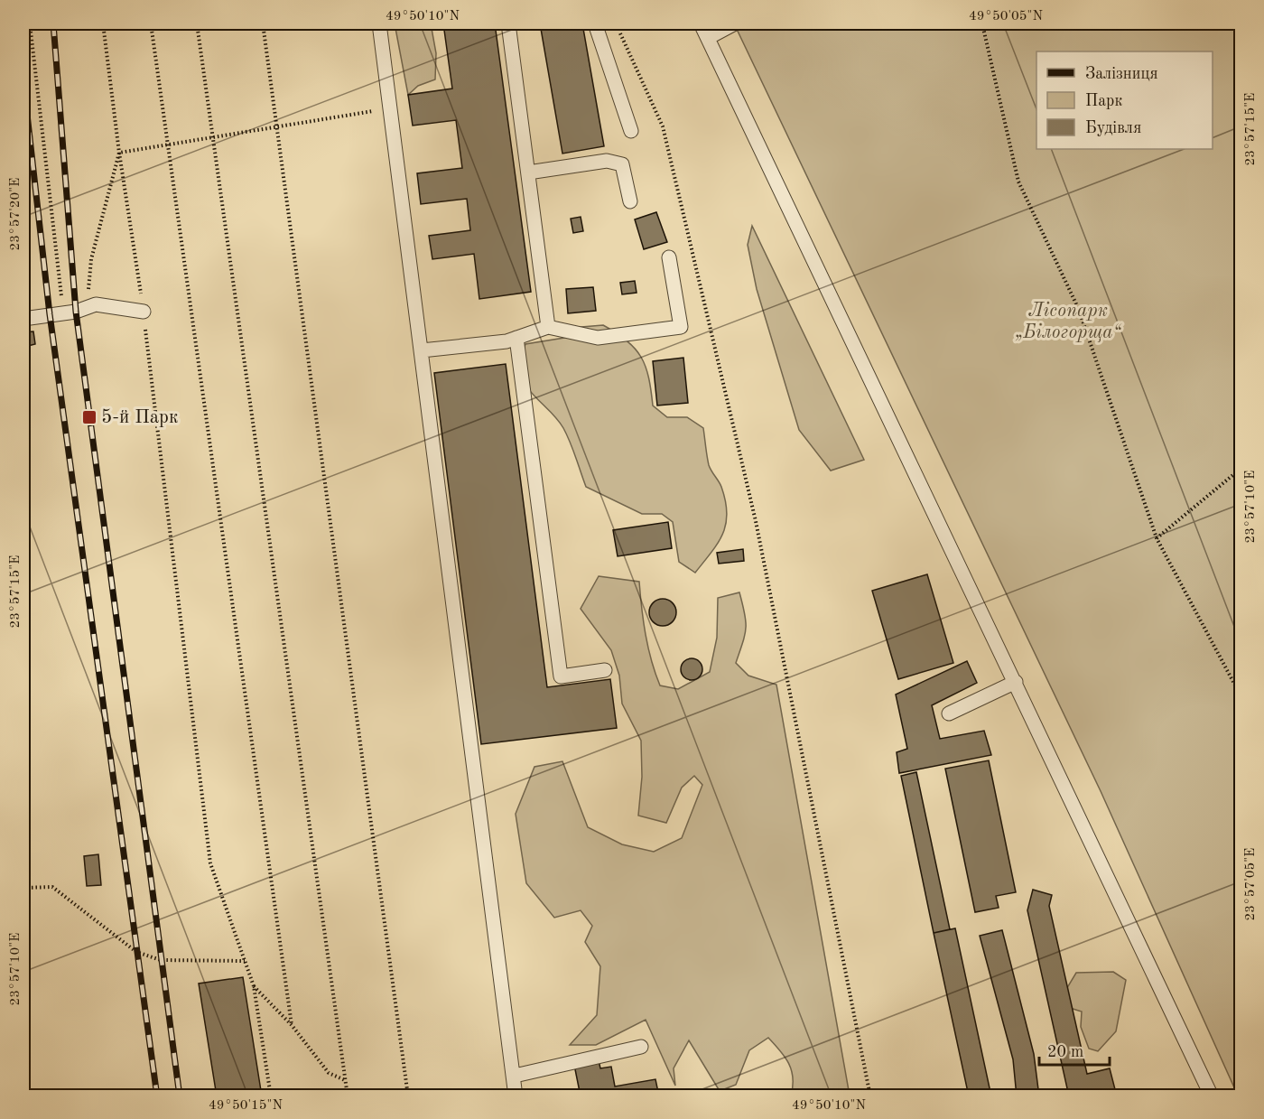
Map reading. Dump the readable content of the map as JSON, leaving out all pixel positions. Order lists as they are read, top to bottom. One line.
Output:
{"parks":["Лісопарк „Білогорща“"],"places":{"transit":["5-й Парк"]},"legend":["Залізниця","Парк","Будівля"],"scale_bar":"20 m","coordinates":["49°50'10\"N","49°50'05\"N","23°57'15\"E","23°57'20\"E","23°57'10\"E","23°57'05\"E","49°50'15\"N"]}
